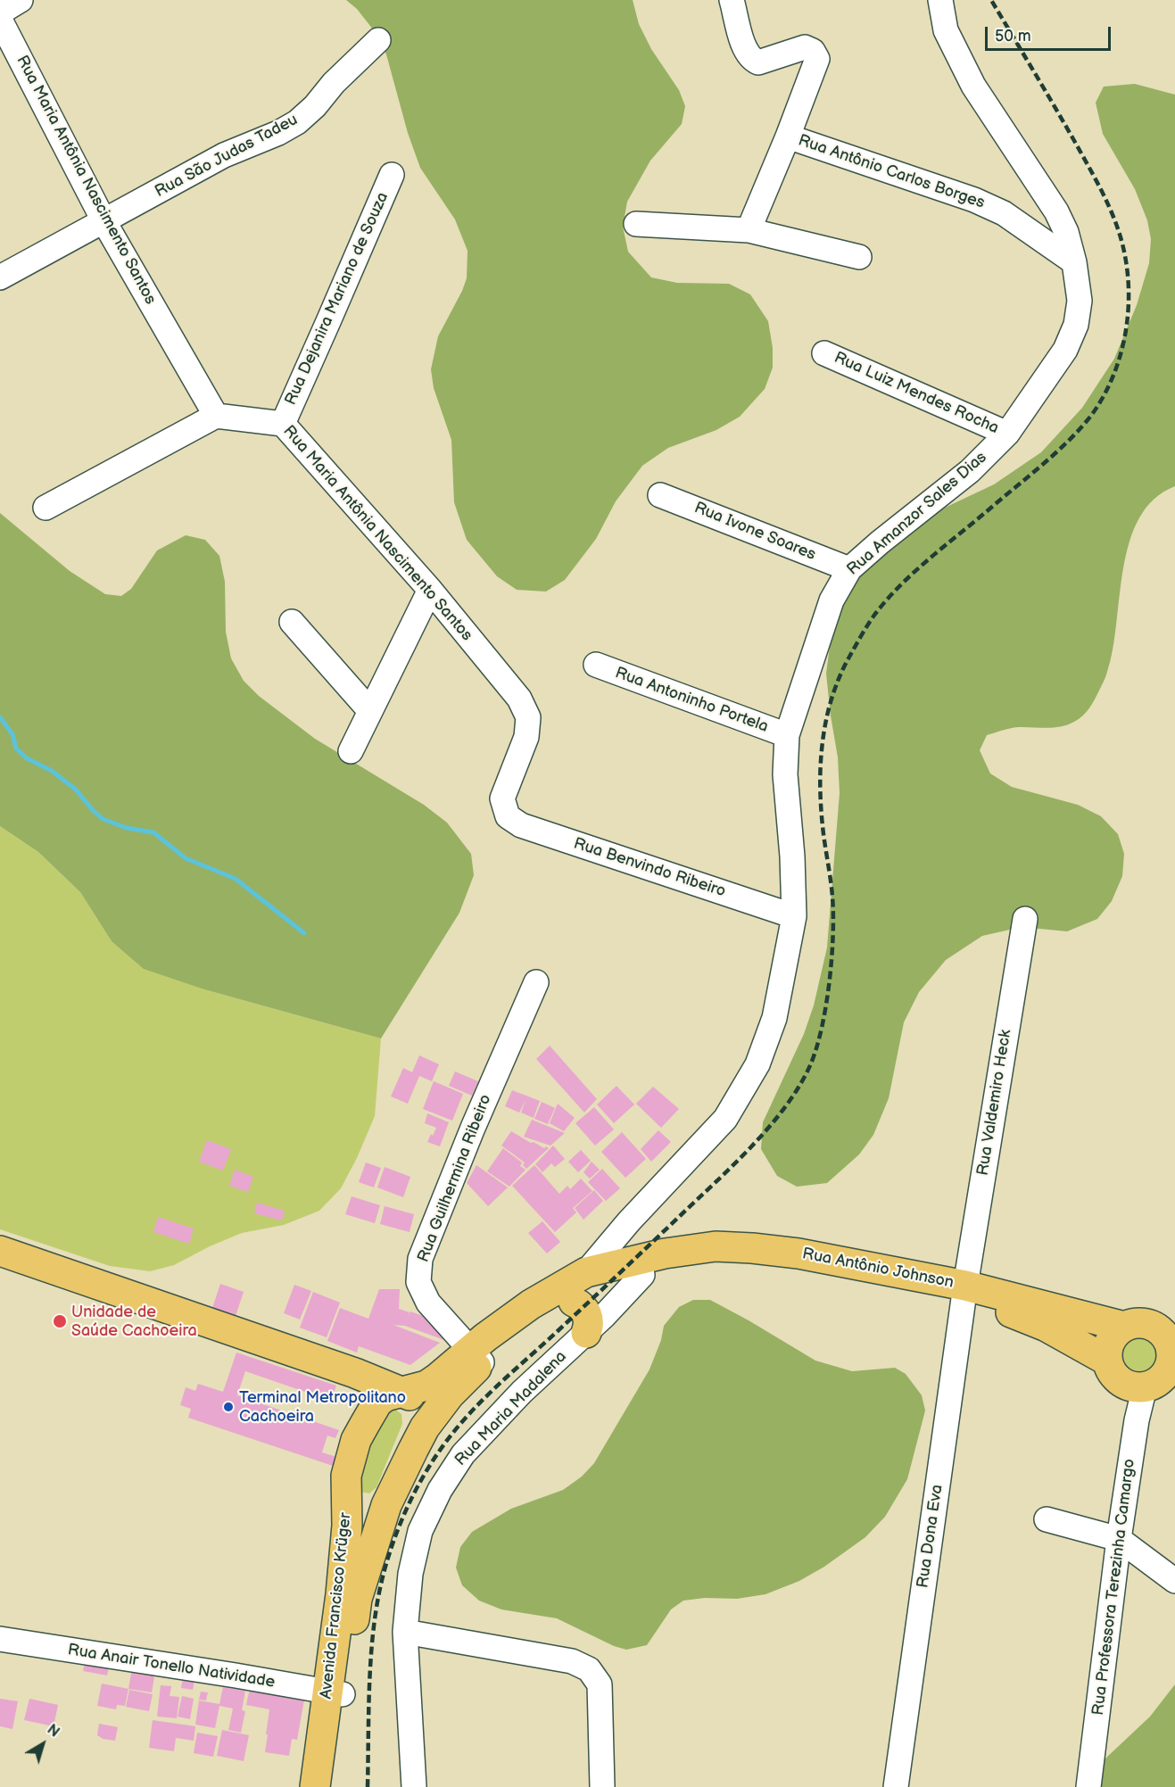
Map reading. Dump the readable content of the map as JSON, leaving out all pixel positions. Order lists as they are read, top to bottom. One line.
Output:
{"streets":{"main road":["Rua Antônio Johnson","Avenida Francisco Krüger"],"street":["Rua São Judas Tadeu","Rua Antônio Carlos Borges","Rua Maria Antônia Nascimento Santos","Rua Dejanira Mariano de Souza","Rua Luiz Mendes Rocha","Rua Amanzor Sales Dias","Rua Ivone Soares","Rua Antoninho Portela","Rua Benvindo Ribeiro","Rua Valdemiro Heck","Rua Guilhermina Ribeiro","Rua Maria Madalena","Rua Dona Eva","Rua Professora Terezinha Camargo","Rua Anair Tonello Natividade"]},"crossings":[["Rua São Judas Tadeu","Rua Maria Antônia Nascimento Santos"],["Rua Antônio Carlos Borges","Rua Amanzor Sales Dias"],["Rua Maria Antônia Nascimento Santos","Rua Dejanira Mariano de Souza"],["Rua Maria Antônia Nascimento Santos","Rua Benvindo Ribeiro"],["Rua Luiz Mendes Rocha","Rua Amanzor Sales Dias"],["Rua Amanzor Sales Dias","Rua Ivone Soares"],["Rua Amanzor Sales Dias","Rua Antoninho Portela"],["Rua Amanzor Sales Dias","Rua Benvindo Ribeiro"],["Rua Amanzor Sales Dias","Avenida Francisco Krüger"],["Rua Valdemiro Heck","Rua Antônio Johnson"],["Rua Valdemiro Heck","Rua Dona Eva"],["Rua Guilhermina Ribeiro","Avenida Francisco Krüger"],["Rua Antônio Johnson","Rua Maria Madalena"],["Rua Antônio Johnson","Rua Dona Eva"],["Rua Antônio Johnson","Rua Professora Terezinha Camargo"],["Rua Antônio Johnson","Avenida Francisco Krüger"],["Rua Maria Madalena","Avenida Francisco Krüger"],["Avenida Francisco Krüger","Rua Anair Tonello Natividade"]],"places":["Unidade de Saúde Cachoeira","Terminal Metropolitano Cachoeira"],"scale_bar":"50 m","north":"top right"}
